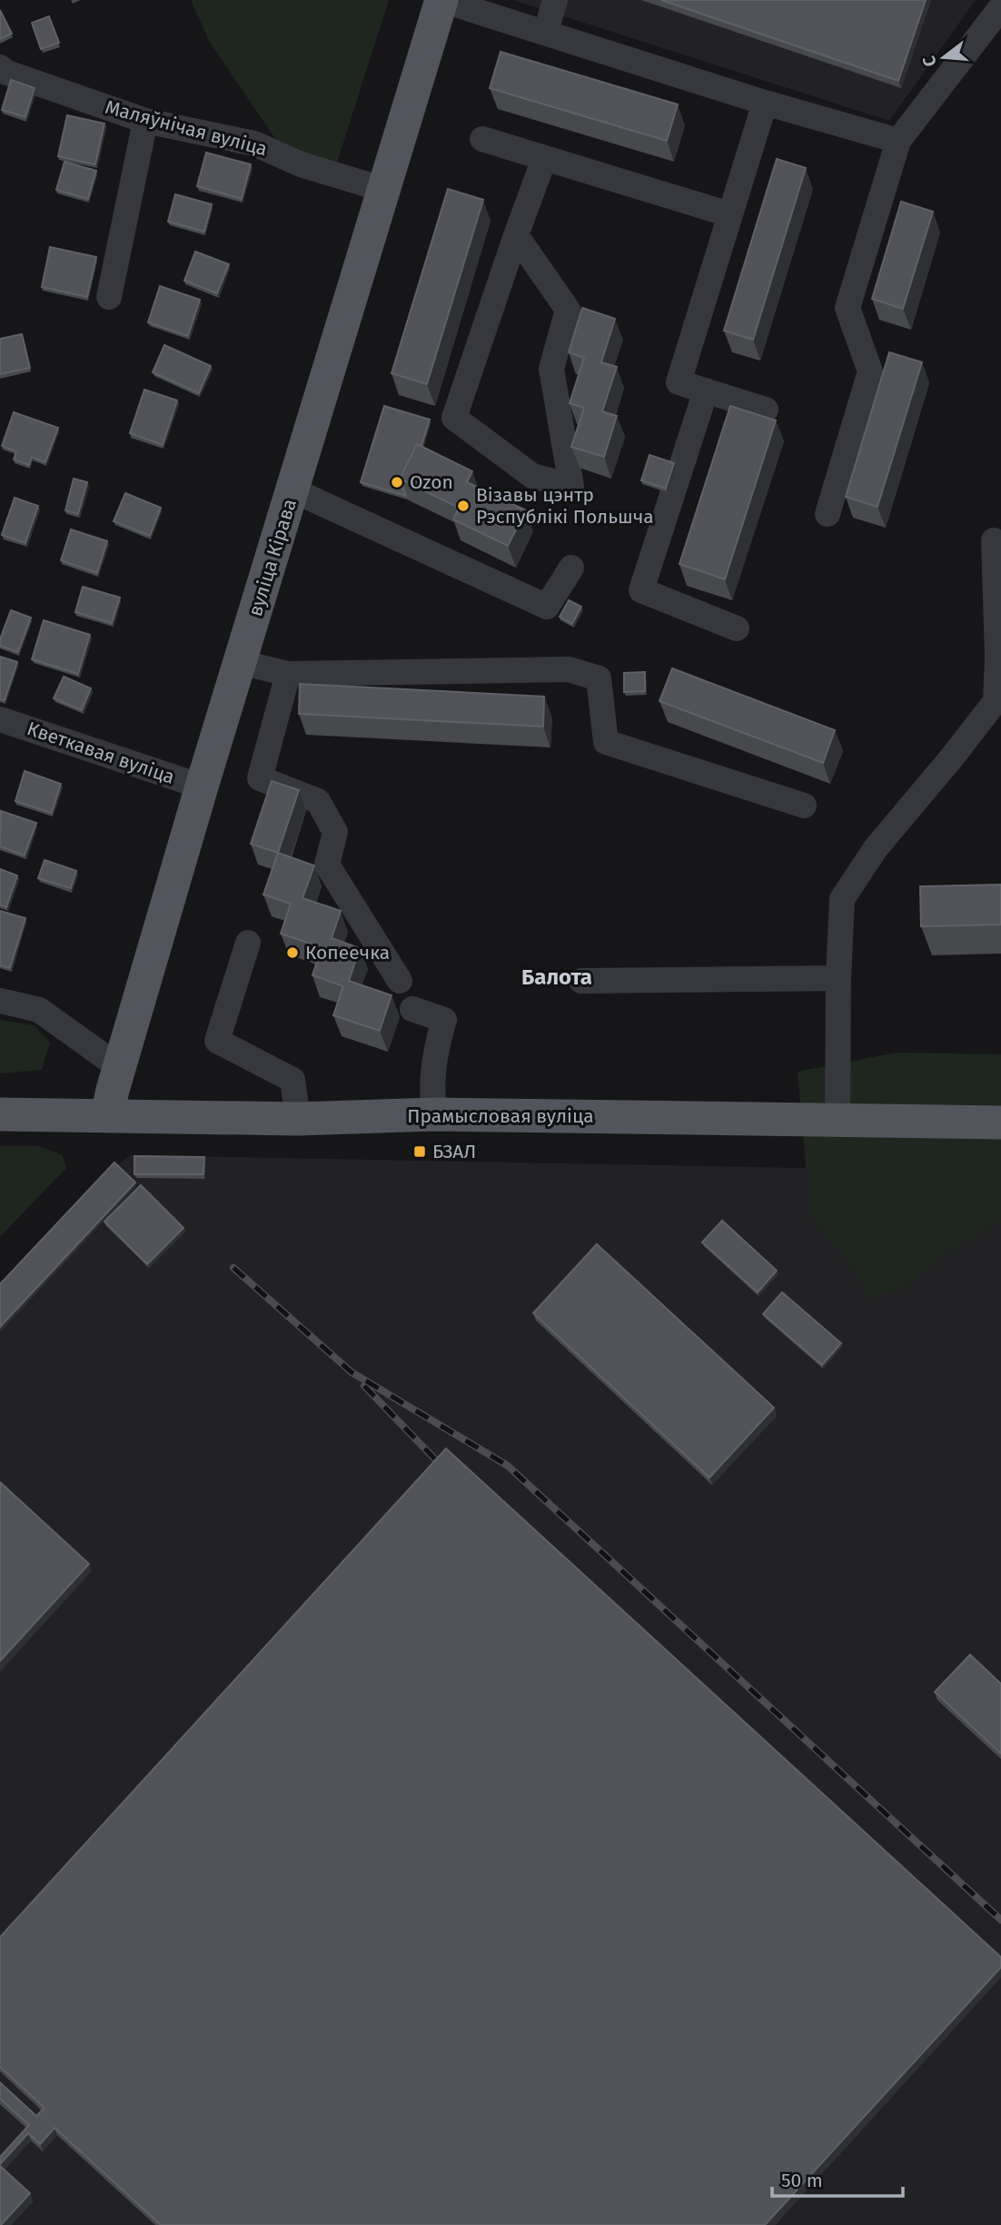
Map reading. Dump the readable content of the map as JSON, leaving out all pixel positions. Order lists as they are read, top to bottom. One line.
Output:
{"streets":{"main road":["вуліца Кірава","Прамысловая вуліца"],"street":["Маляўнічая вуліца","Кветкавая вуліца"]},"crossings":[["Маляўнічая вуліца","вуліца Кірава"],["вуліца Кірава","Кветкавая вуліца"],["вуліца Кірава","Прамысловая вуліца"]],"districts":["Балота"],"places":{"other":["Ozon","Візавы цэнтр Рэспублікі Польшча","Копеечка"],"transit":["БЗАЛ"]},"scale_bar":"50 m","north":"left"}
